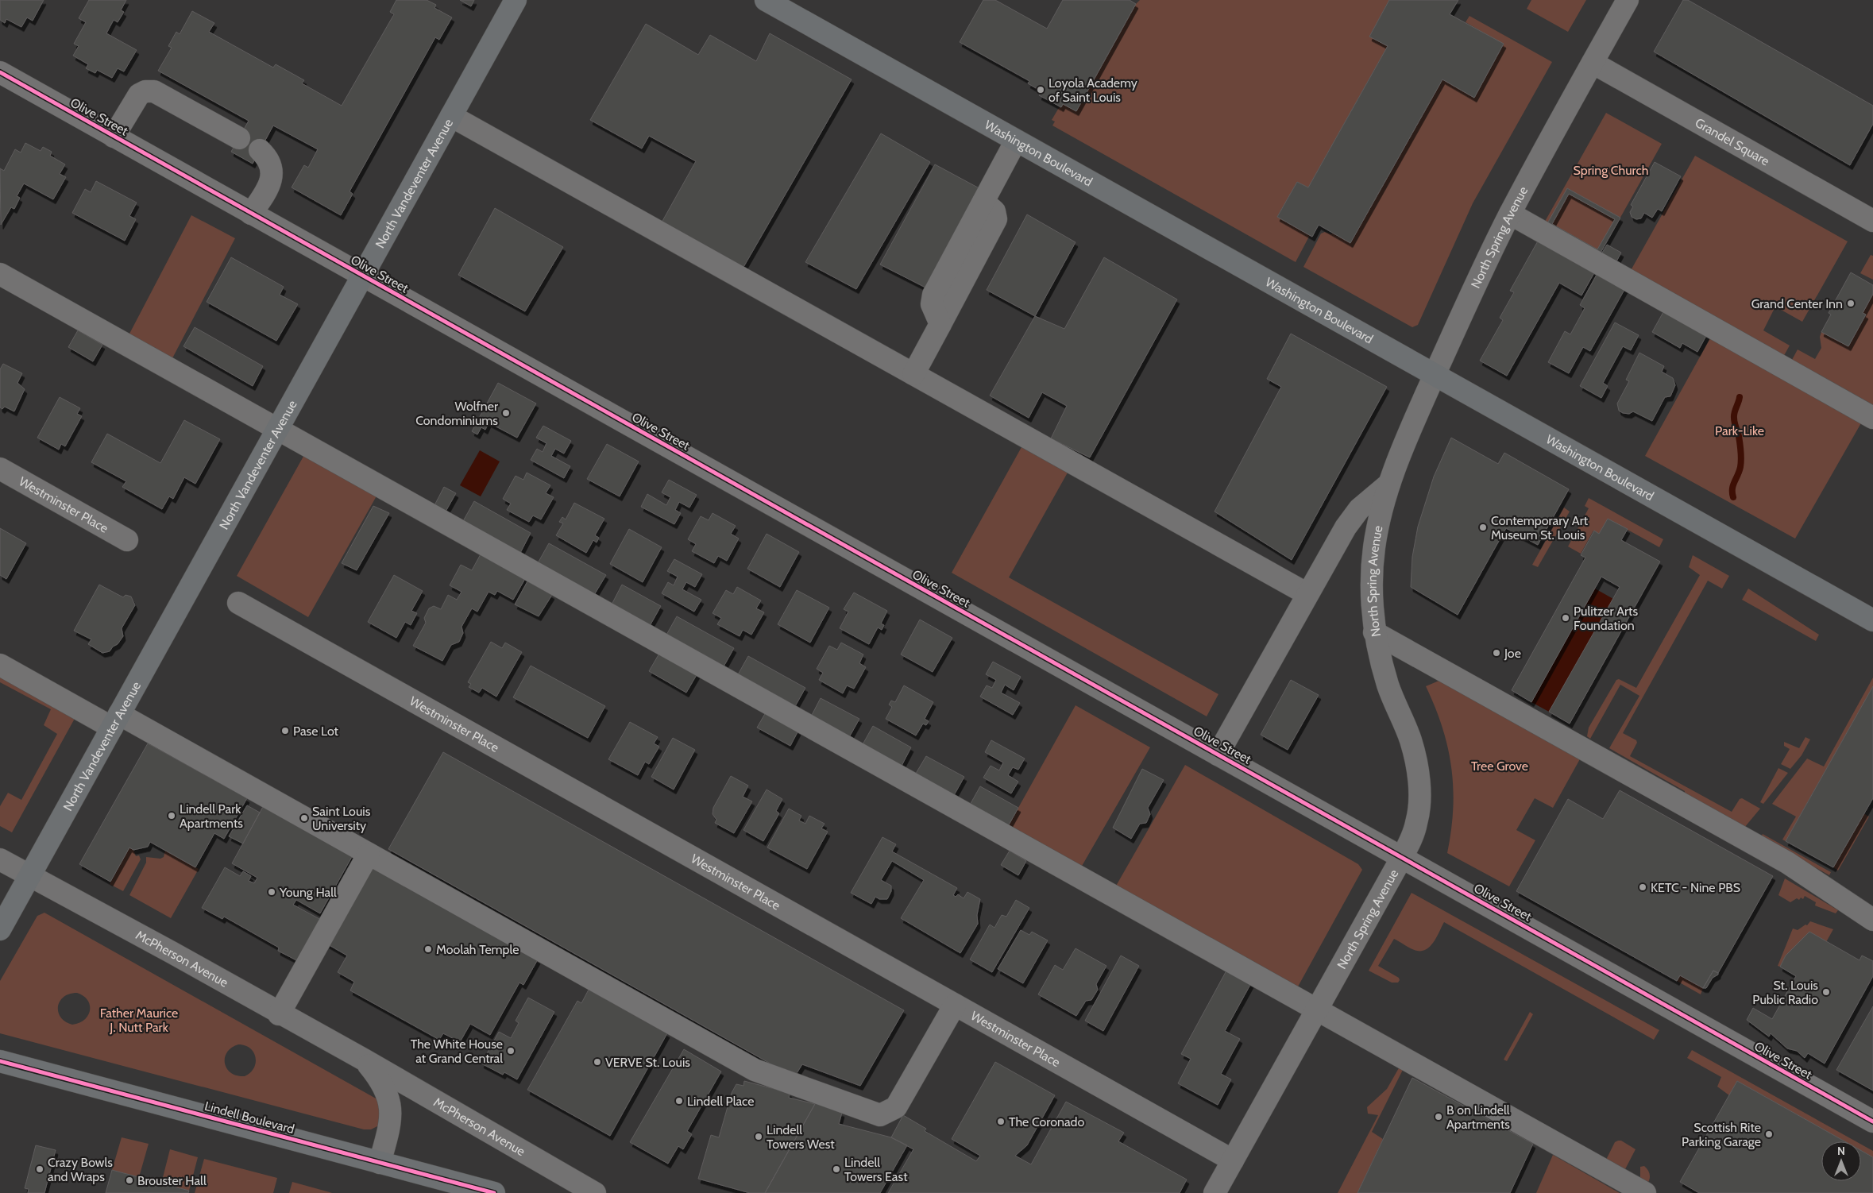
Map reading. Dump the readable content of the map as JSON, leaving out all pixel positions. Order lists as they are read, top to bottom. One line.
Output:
{"streets":{"main road":["Washington Boulevard","North Vandeventer Avenue","Lindell Boulevard"],"street":["Olive Street","Grandel Square","North Spring Avenue","Westminster Place","McPherson Avenue"]},"crossings":[["Olive Street","North Vandeventer Avenue"],["Olive Street","North Spring Avenue"],["Grandel Square","North Spring Avenue"],["Washington Boulevard","North Spring Avenue"],["North Vandeventer Avenue","McPherson Avenue"],["North Spring Avenue","Westminster Place"],["McPherson Avenue","Lindell Boulevard"]],"parks":["Spring Church","Park-Like","Tree Grove","Father Maurice J. Nutt Park"],"places":["Loyola Academy of Saint Louis","Grand Center Inn","Wolfner Condominiums","Contemporary Art Museum St. Louis","Pulitzer Arts Foundation","Joe","Pase Lot","Lindell Park Apartments","Saint Louis University","KETC - Nine PBS","Young Hall","Moolah Temple","St. Louis Public Radio","The White House at Grand Central","VERVE St. Louis","Lindell Place","B on Lindell Apartments","The Coronado","Scottish Rite Parking Garage","Lindell Towers West","Crazy Bowls and Wraps","Lindell Towers East","Brouster Hall"],"north":"top"}
